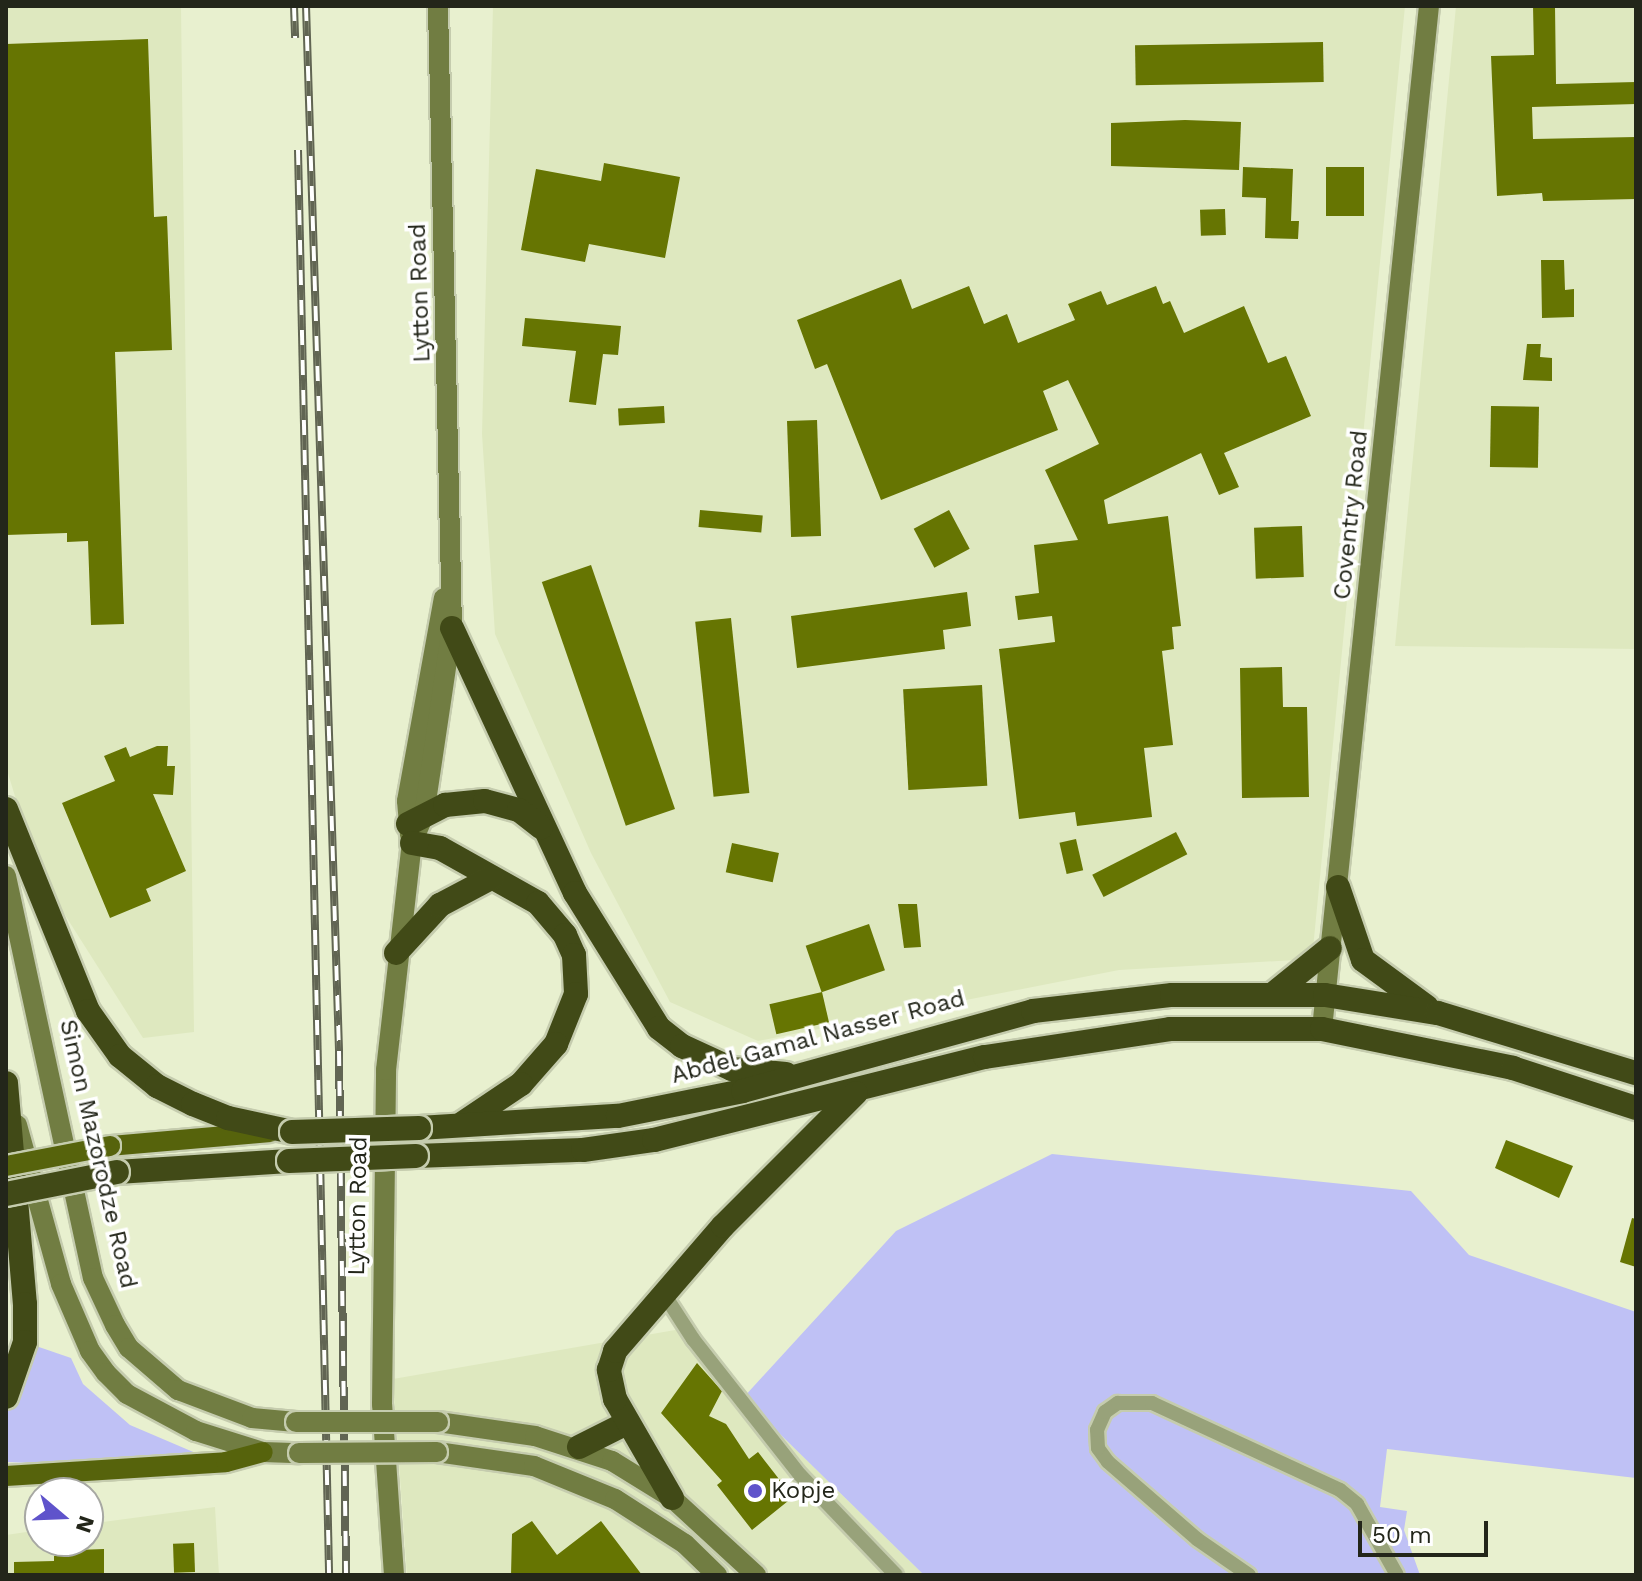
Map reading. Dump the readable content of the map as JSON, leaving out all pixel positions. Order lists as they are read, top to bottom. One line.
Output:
{"streets":{"highway":["Abdel Gamal Nasser Road"],"main road":["Lytton Road","Coventry Road","Simon Mazorodze Road"]},"crossings":[["Coventry Road","Abdel Gamal Nasser Road"]],"places":["Kopje"],"scale_bar":"50 m","north":"right"}
